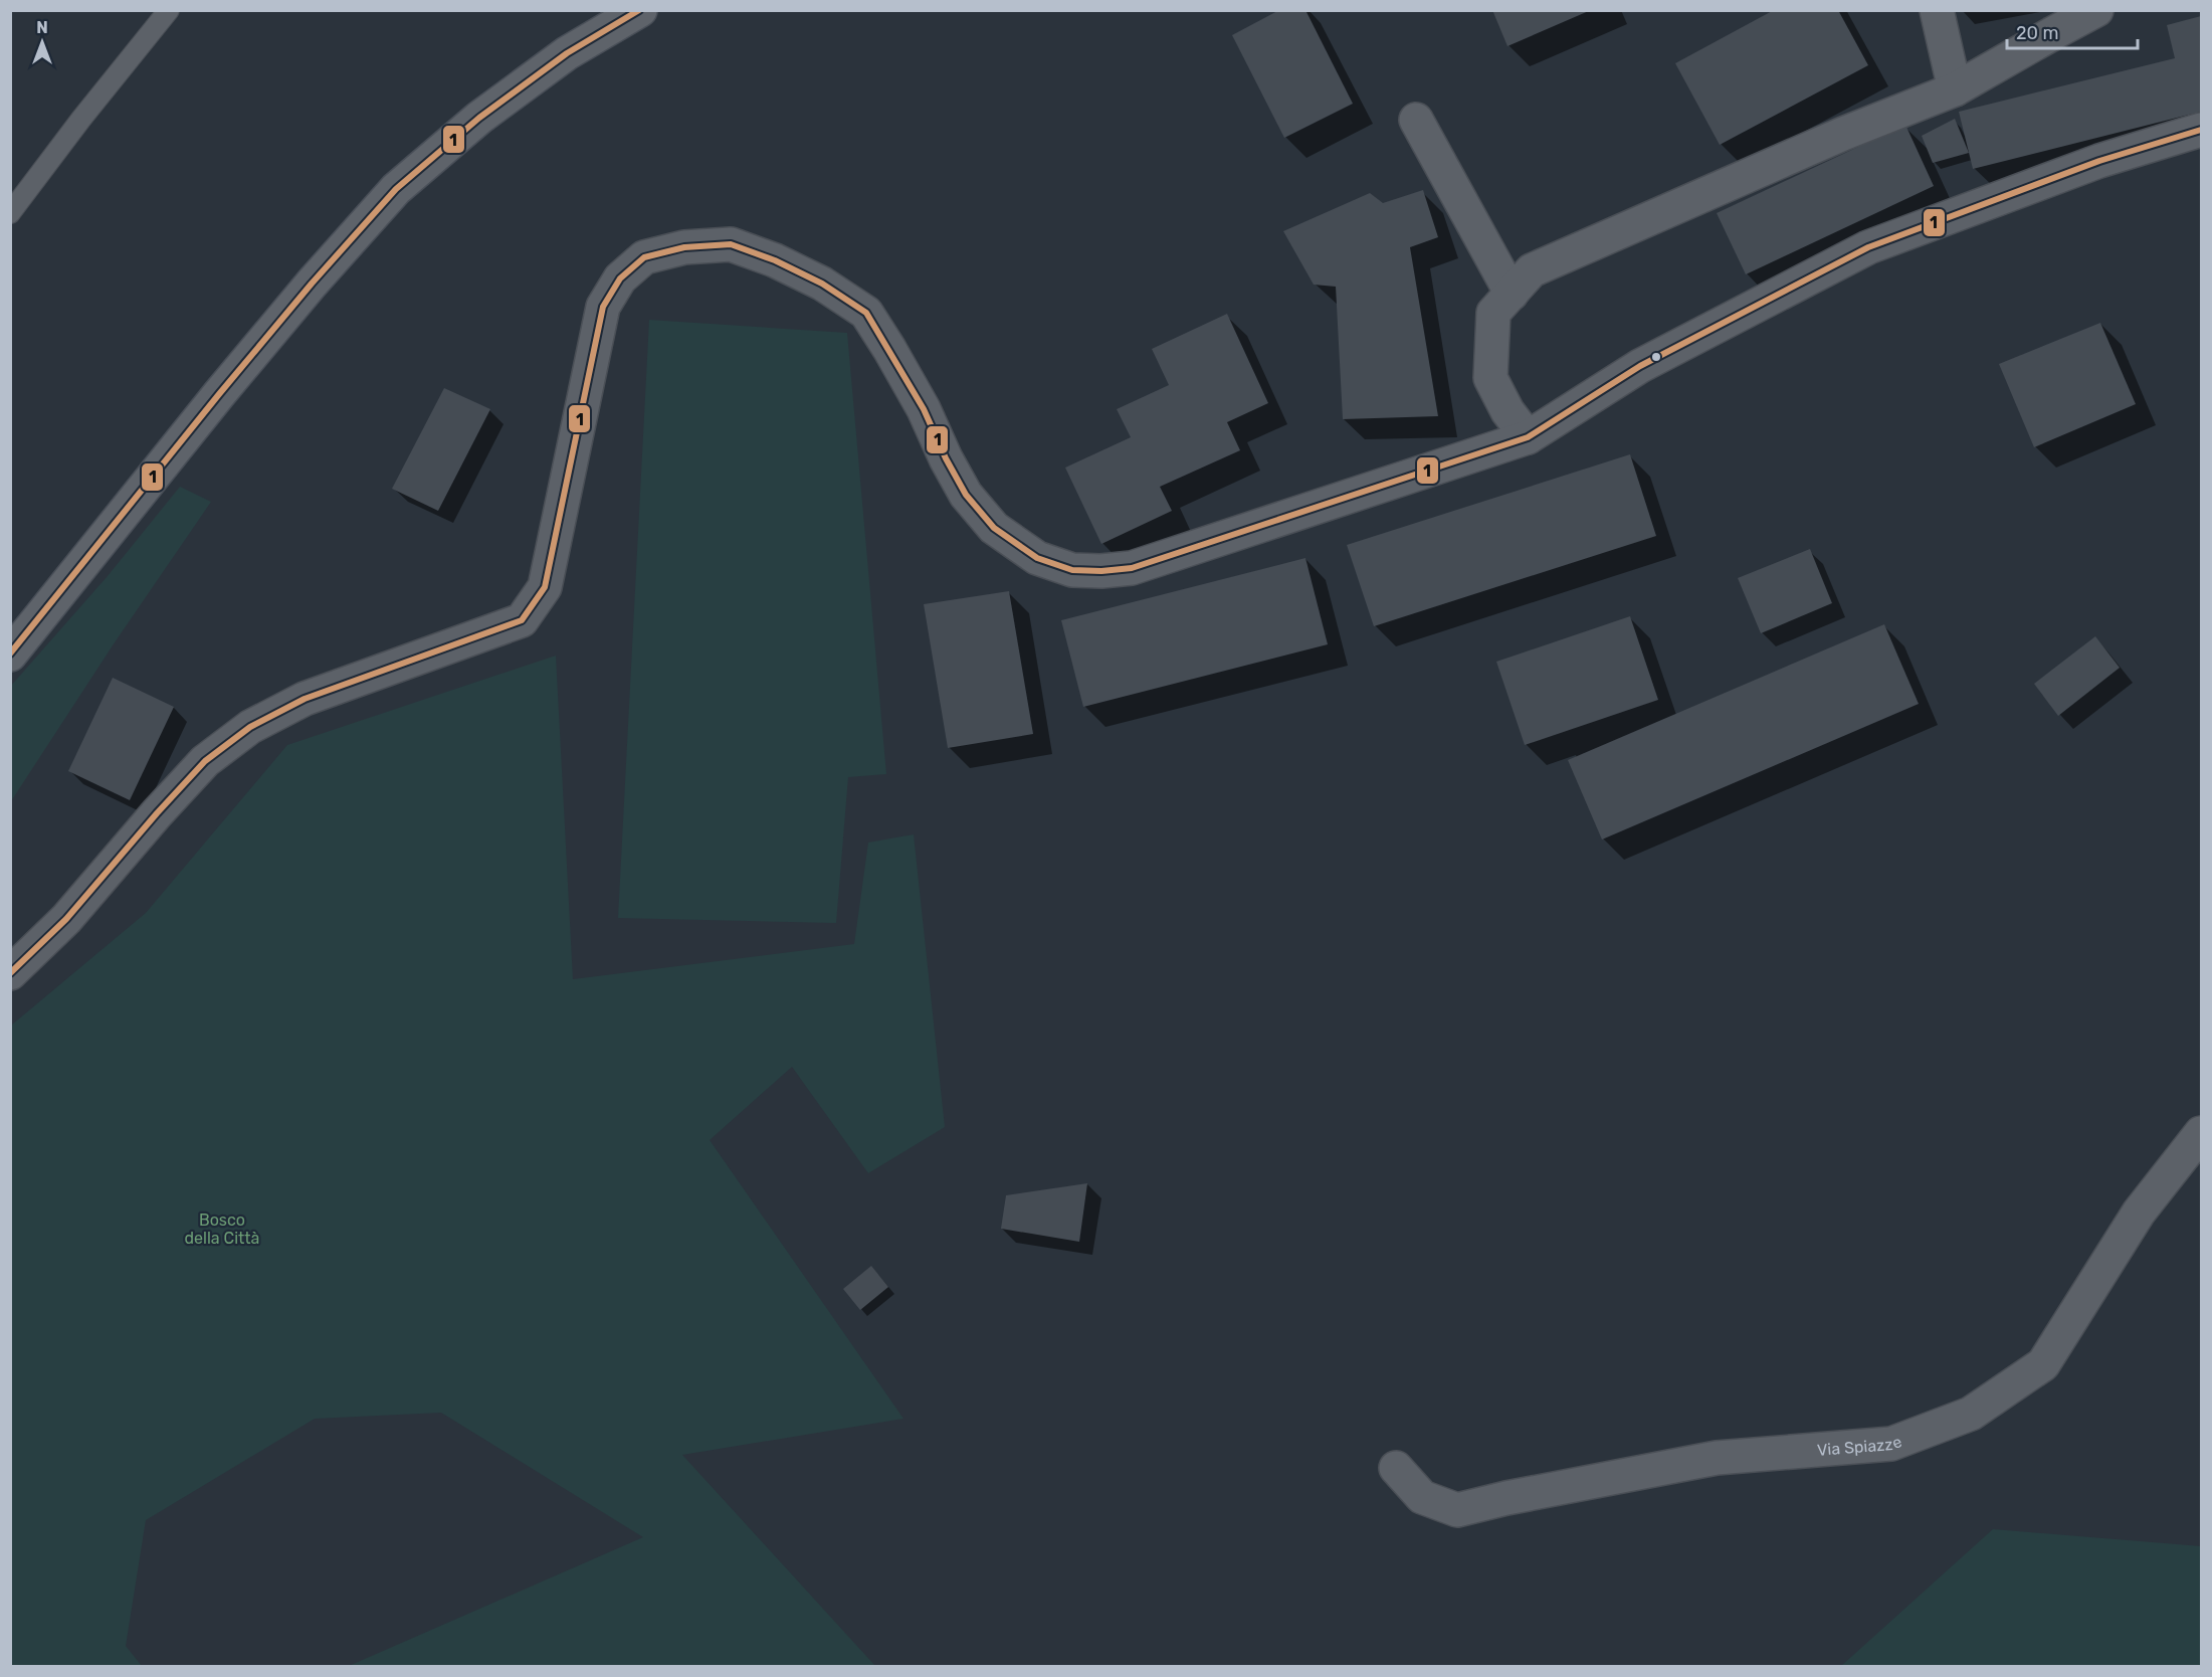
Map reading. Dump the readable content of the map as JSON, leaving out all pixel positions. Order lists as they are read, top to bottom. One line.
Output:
{"streets":{"street":["Via Spiazze"]},"parks":["Bosco della Città"],"lines":["transit line 1"],"scale_bar":"20 m","north":"top"}
